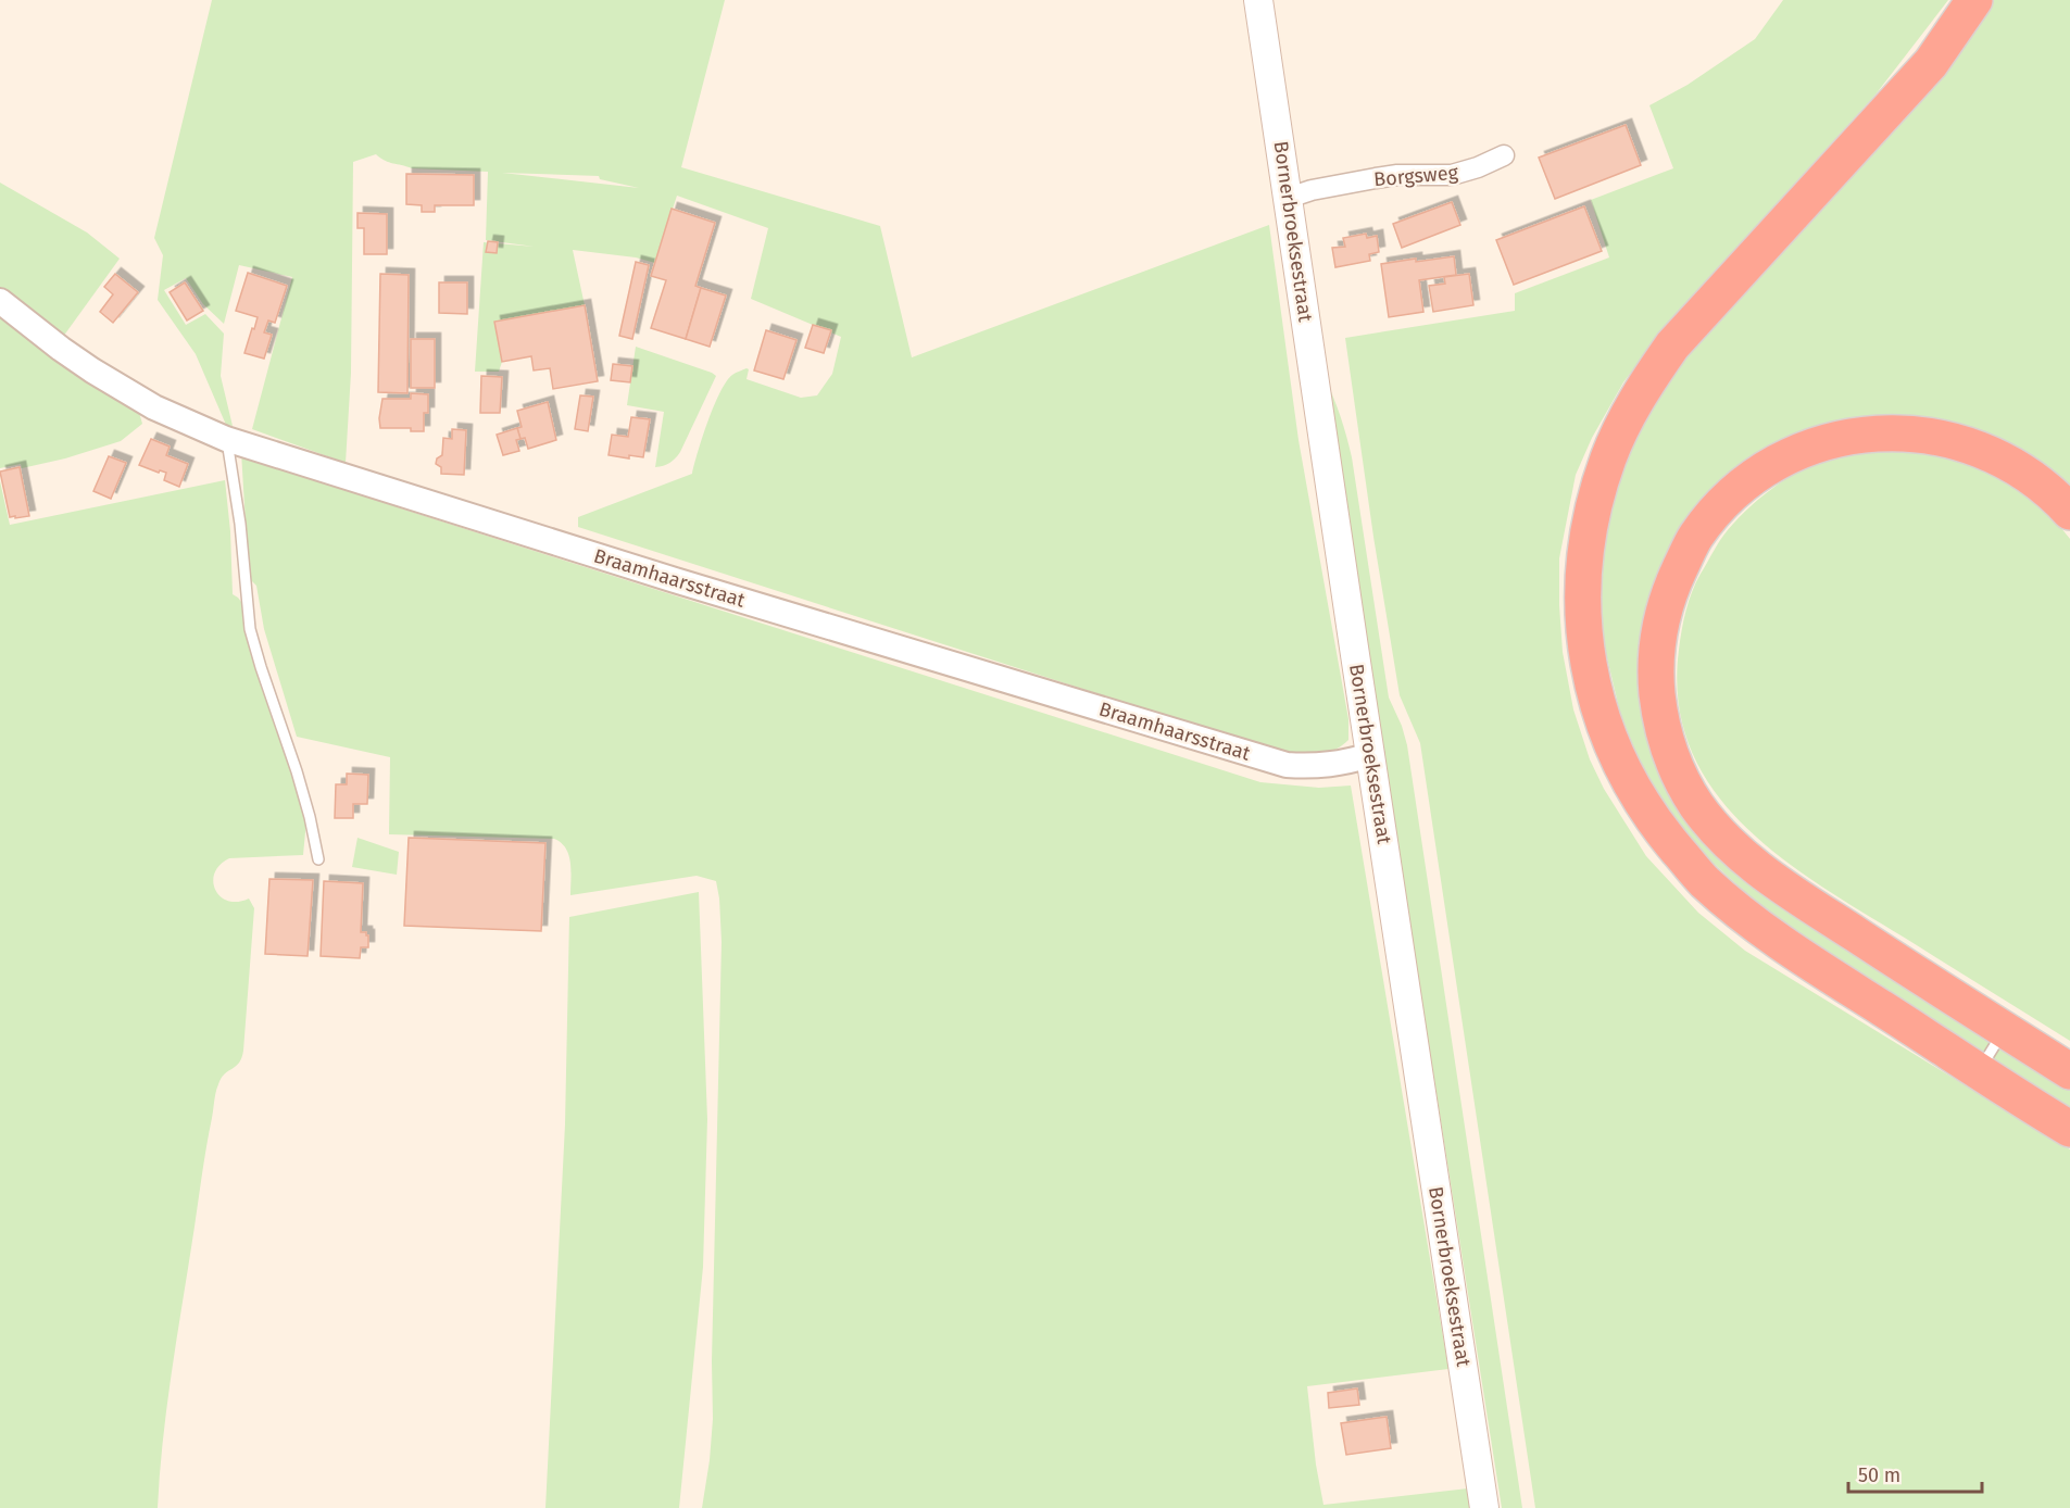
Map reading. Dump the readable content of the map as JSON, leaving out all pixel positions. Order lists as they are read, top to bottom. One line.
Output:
{"streets":{"main road":["Bornerbroeksestraat"],"street":["Borgsweg","Braamhaarsstraat"]},"crossings":[["Borgsweg","Bornerbroeksestraat"],["Bornerbroeksestraat","Braamhaarsstraat"]],"scale_bar":"50 m"}
